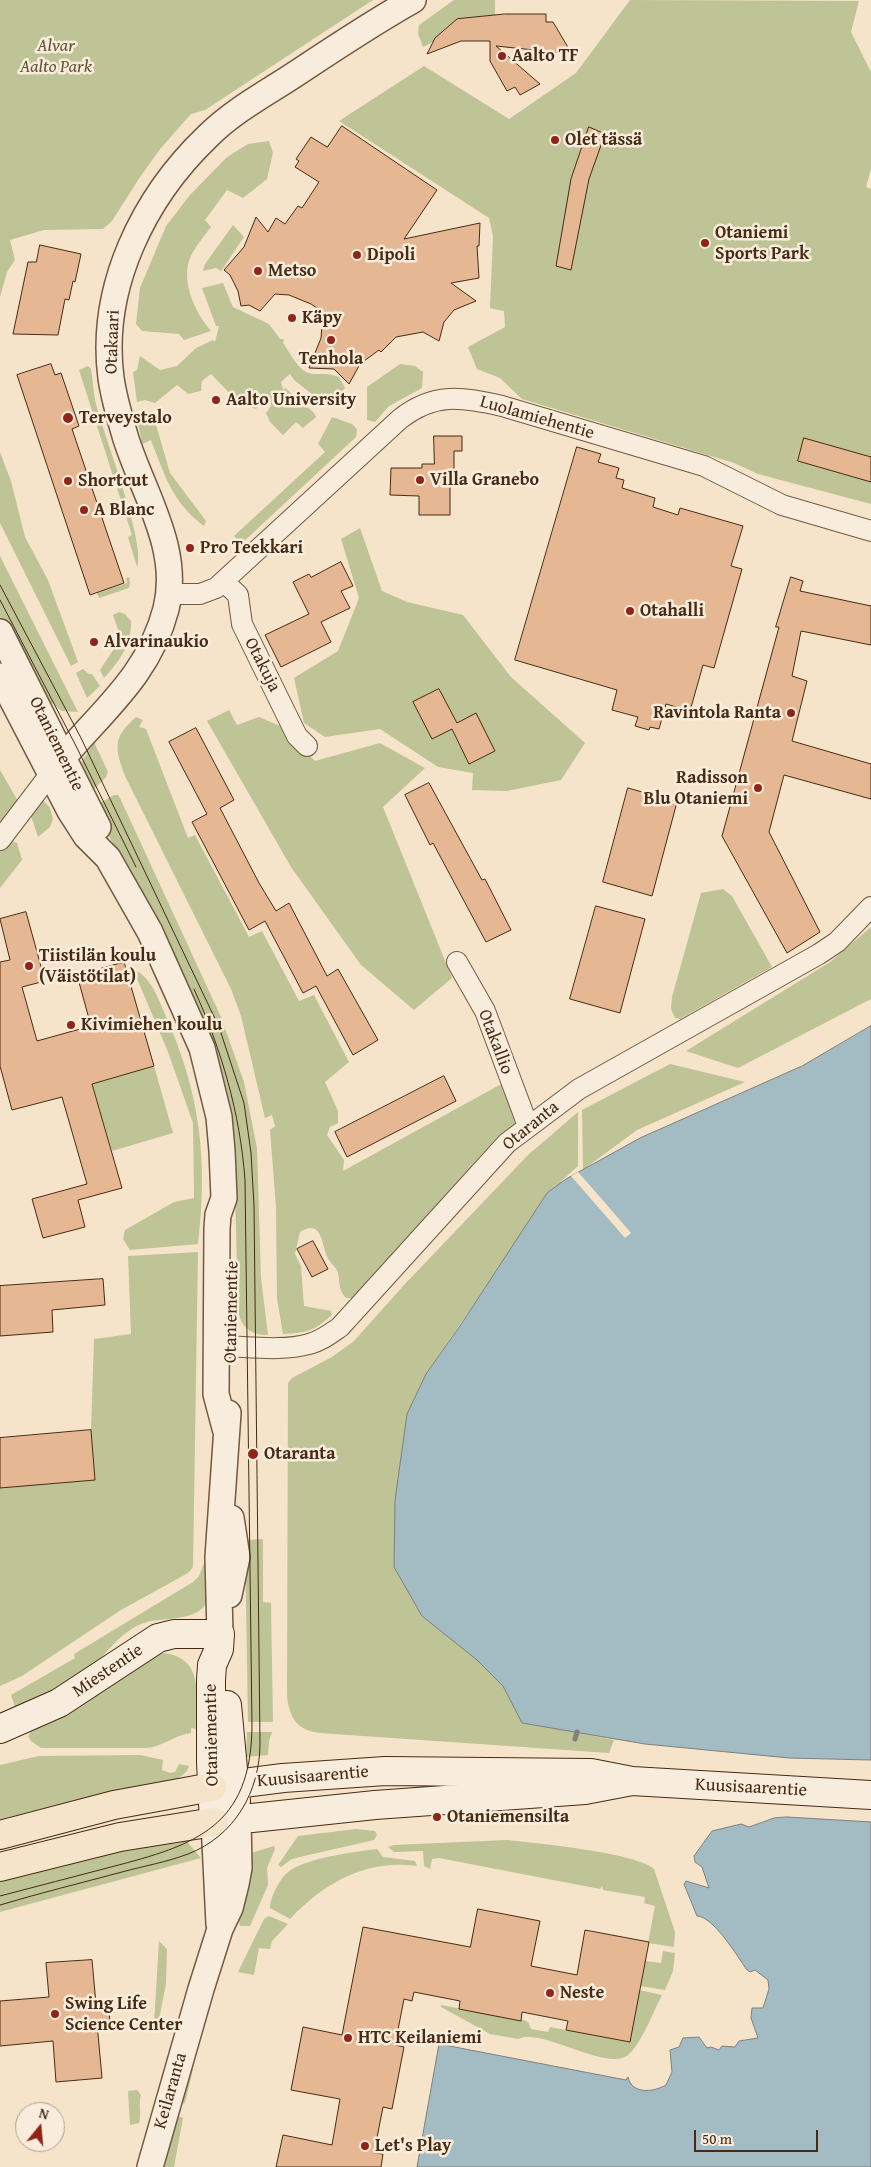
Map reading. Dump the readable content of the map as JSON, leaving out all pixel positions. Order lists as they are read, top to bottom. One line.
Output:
{"streets":{"main road":["Otaniementie","Miestentie","Kuusisaarentie"],"street":["Otakaari","Luolamiehentie","Otakuja","Otakallio","Otaranta","Keilaranta"]},"crossings":[["Otakaari","Luolamiehentie"],["Otakaari","Otaniementie"],["Luolamiehentie","Otakuja"],["Otaniementie","Otaranta"],["Otaniementie","Miestentie"],["Otaniementie","Kuusisaarentie"],["Otaniementie","Keilaranta"],["Otakallio","Otaranta"],["Kuusisaarentie","Keilaranta"]],"parks":["Alvar Aalto Park"],"places":["Aalto TF","Olet tässä","Otaniemi Sports Park","Dipoli","Metso","Käpy","Tenhola","Aalto University","Terveystalo","Villa Granebo","Shortcut","A Blanc","Pro Teekkari","Otahalli","Alvarinaukio","Ravintola Ranta","Radisson Blu Otaniemi","Tiistilän koulu (Väistötilat)","Kivimiehen koulu","Otaranta","Otaniemensilta","Neste","Swing Life Science Center","HTC Keilaniemi","Let's Play"],"scale_bar":"50 m","north":"top"}
